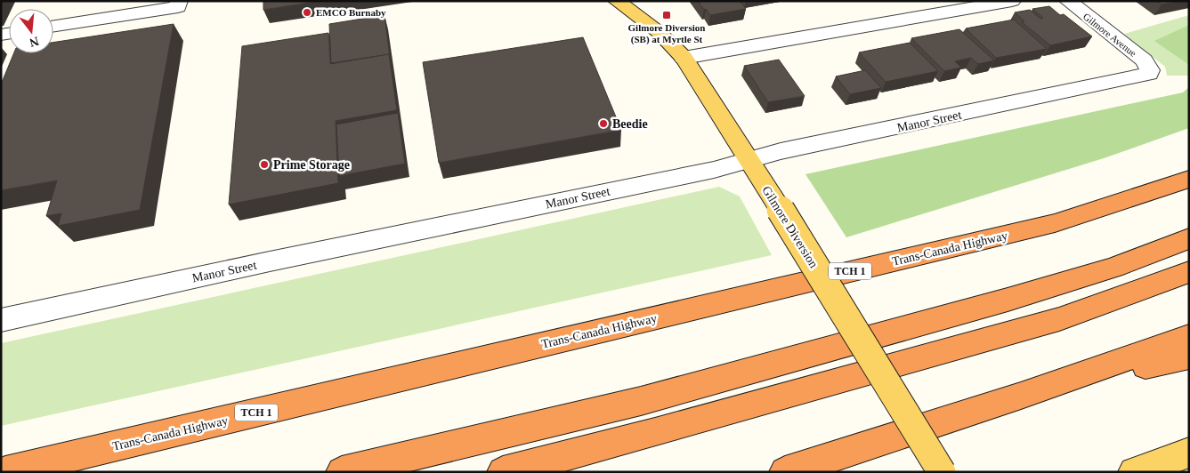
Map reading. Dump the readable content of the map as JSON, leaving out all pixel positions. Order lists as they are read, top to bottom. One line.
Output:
{"streets":{"highway":["Trans-Canada Highway","TCH 1"],"main road":["Gilmore Diversion"],"street":["Gilmore Avenue","Manor Street"]},"crossings":[["Gilmore Avenue","Manor Street"],["Manor Street","Gilmore Diversion"]],"places":{"other":["EMCO Burnaby","Beedie","Prime Storage"],"transit":["Gilmore Diversion (SB) at Myrtle St"]},"north":"bottom"}
